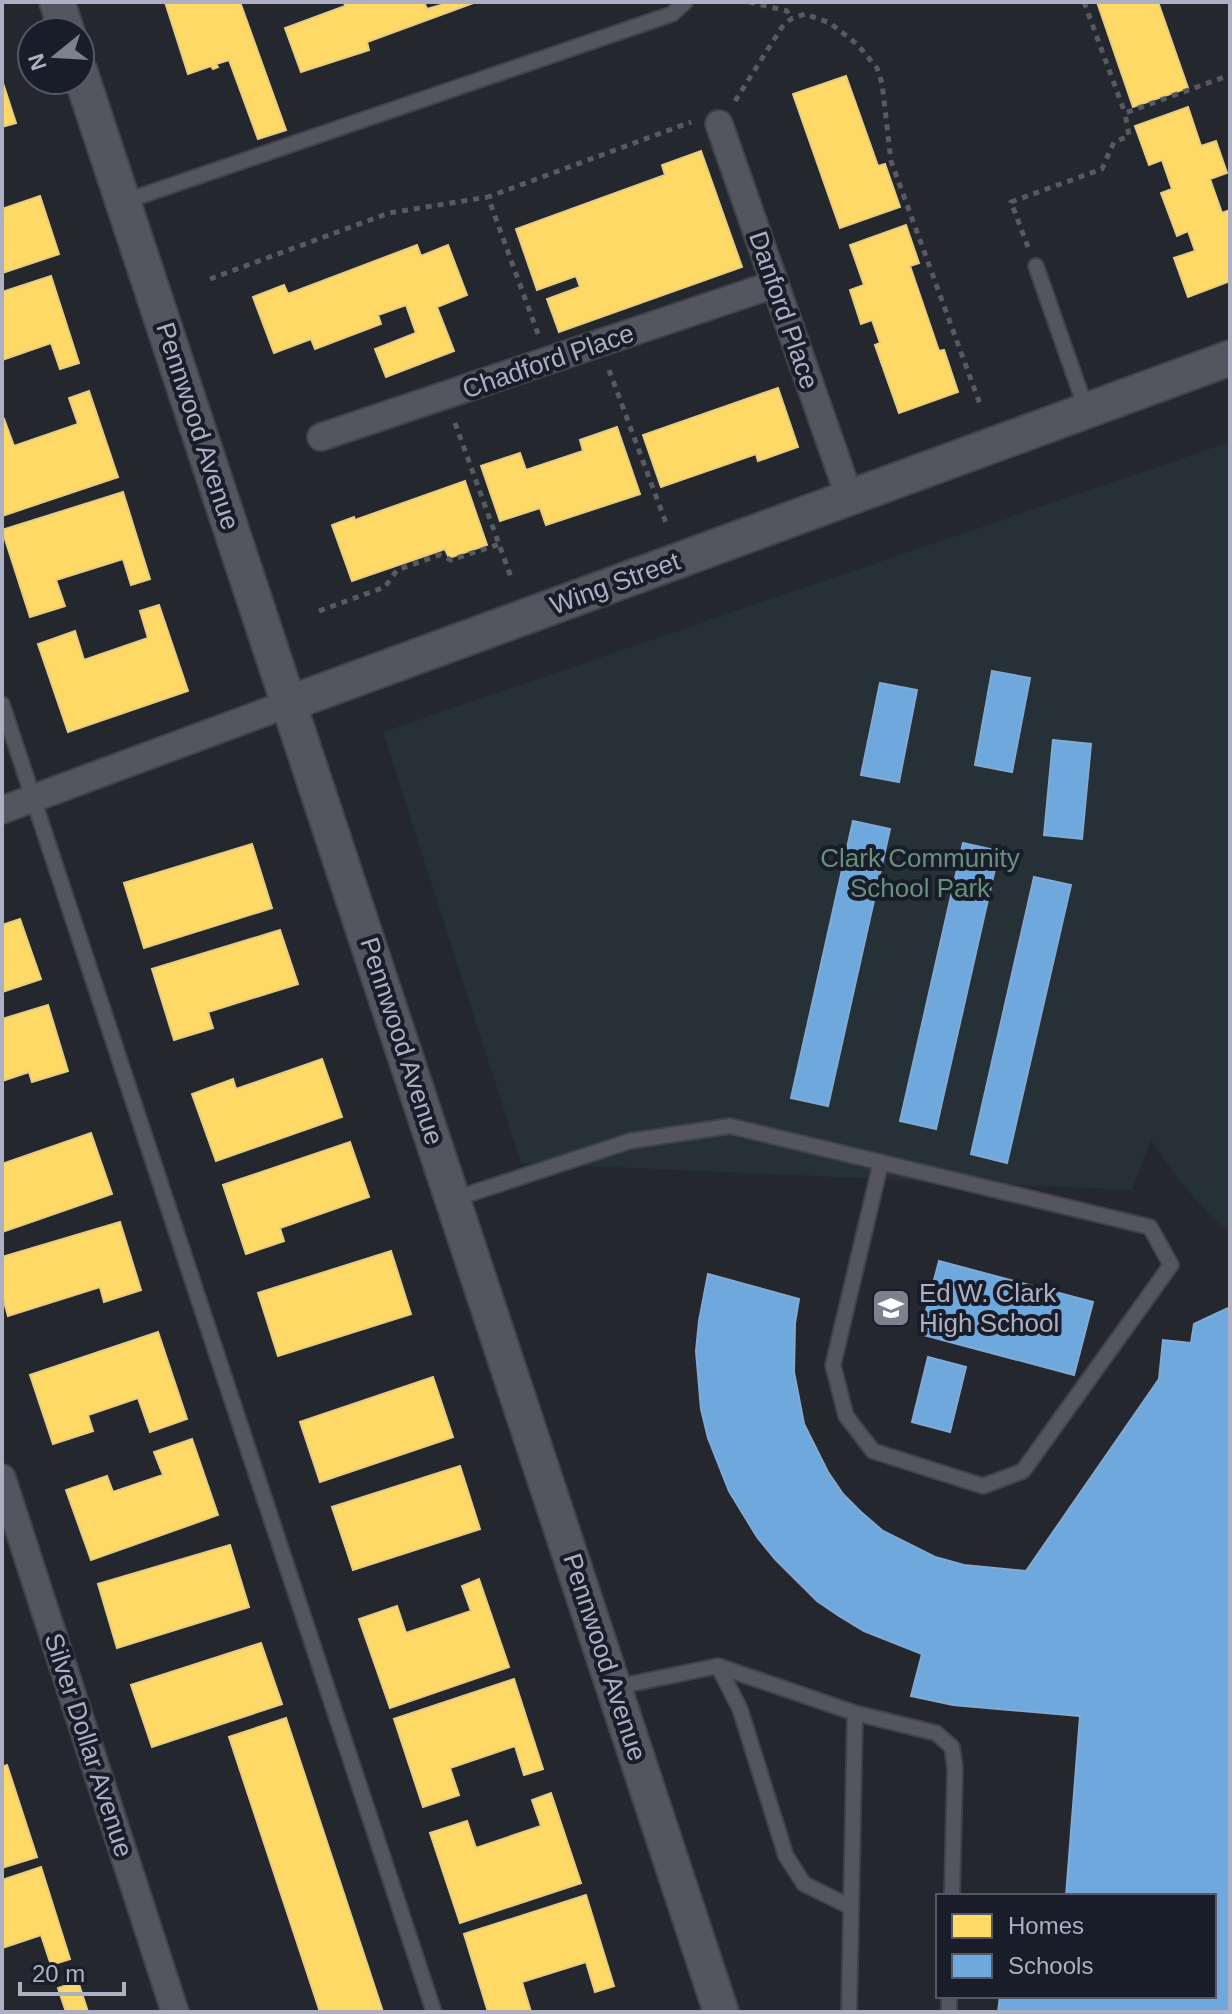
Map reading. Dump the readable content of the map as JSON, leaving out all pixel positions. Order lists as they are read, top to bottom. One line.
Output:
{"streets":{"street":["Danford Place","Chadford Place","Pennwood Avenue","Wing Street","Silver Dollar Avenue"]},"crossings":[["Danford Place","Chadford Place"],["Danford Place","Wing Street"],["Pennwood Avenue","Wing Street"]],"parks":["Clark Community School Park"],"places":{"school or university":["Ed W. Clark High School"]},"legend":["Homes","Schools"],"scale_bar":"20 m","north":"left"}
